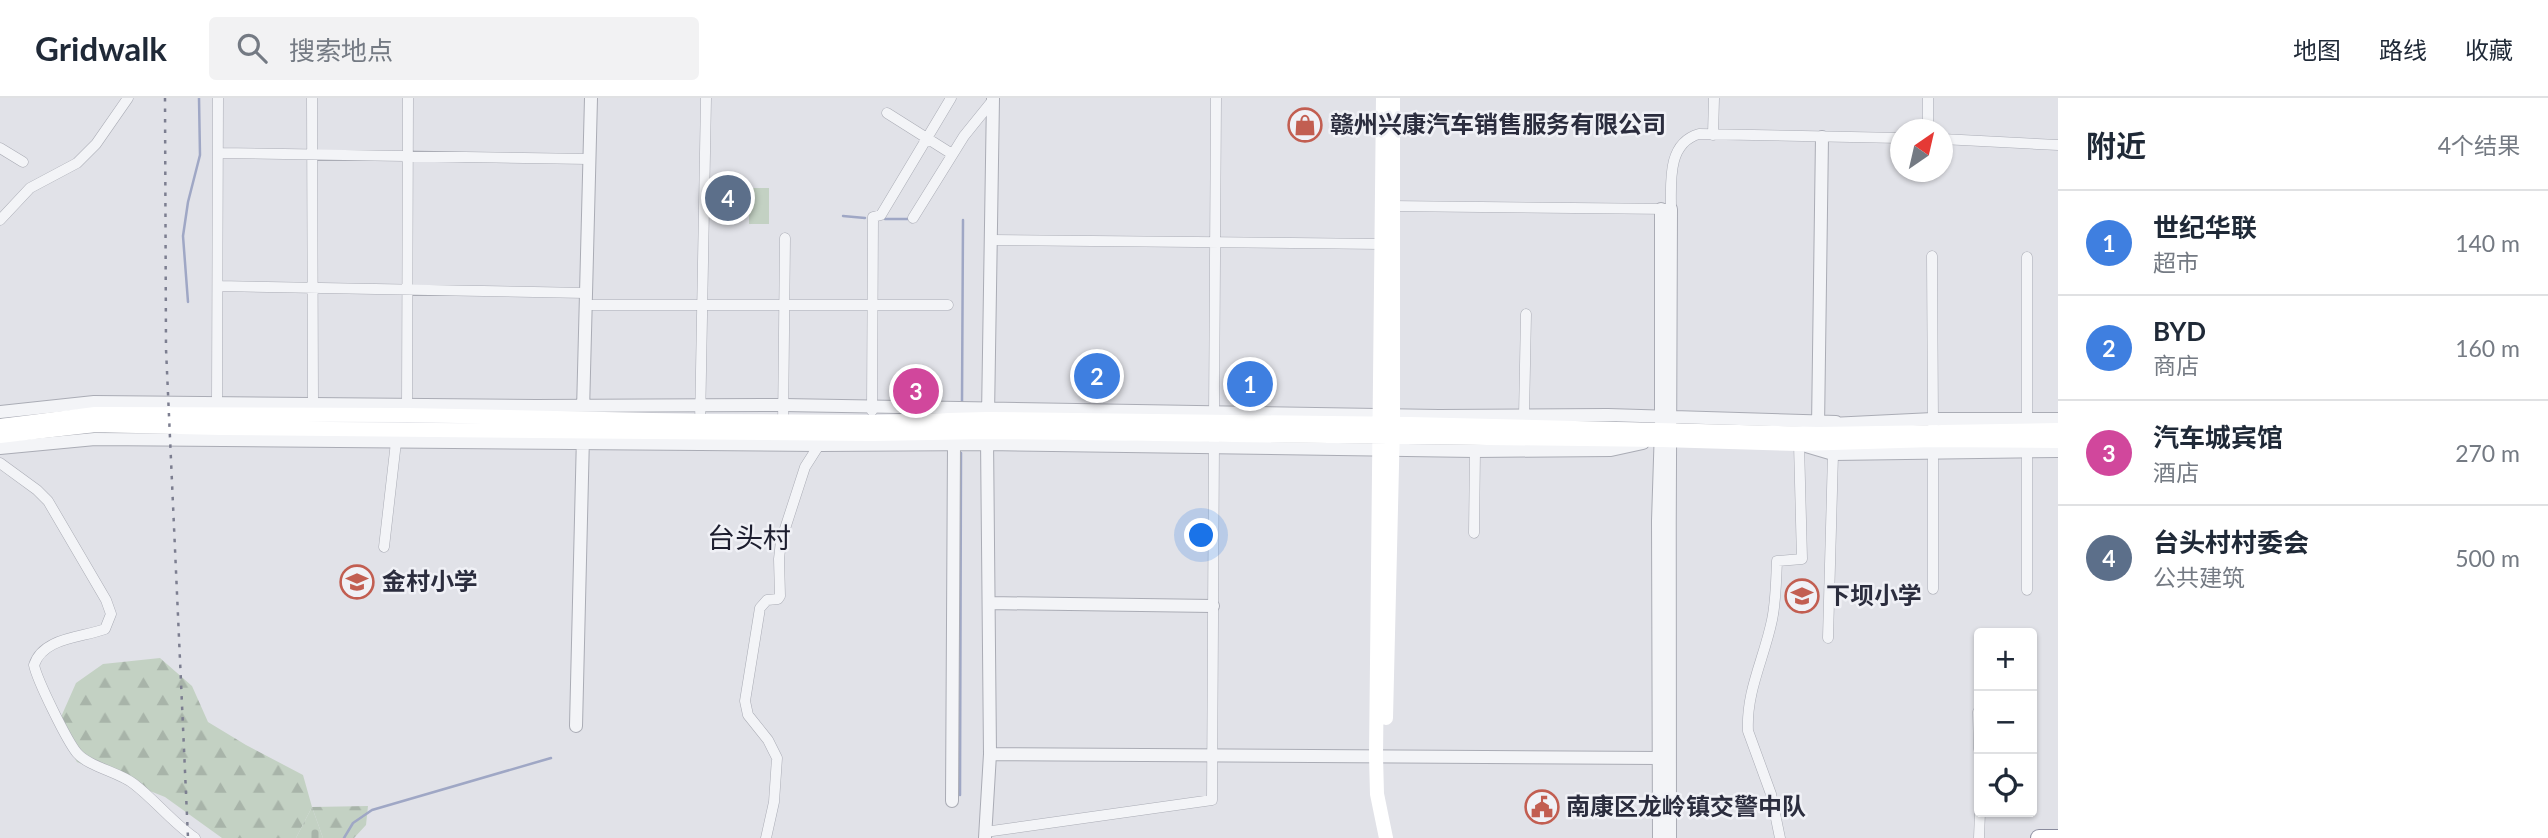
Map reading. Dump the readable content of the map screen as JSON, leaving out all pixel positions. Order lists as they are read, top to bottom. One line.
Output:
{"districts":["台头村"],"places":{"shop":["赣州兴康汽车销售服务有限公司"],"school or university":["金村小学","下坝小学"],"public building":["南康区龙岭镇交警中队"]},"north":"top right","page":{"header":"Gridwalk","search":"搜索地点","nav":["地图","路线","收藏"],"heading":["附近","4个结果"],"pins":["4","2","1","3"],"list":[{"mark":"1","name":"世纪华联","note":"超市","value":"140 m"},{"mark":"2","name":"BYD","note":"商店","value":"160 m"},{"mark":"3","name":"汽车城宾馆","note":"酒店","value":"270 m"},{"mark":"4","name":"台头村村委会","note":"公共建筑","value":"500 m"}],"map_buttons":["+","−"]}}
